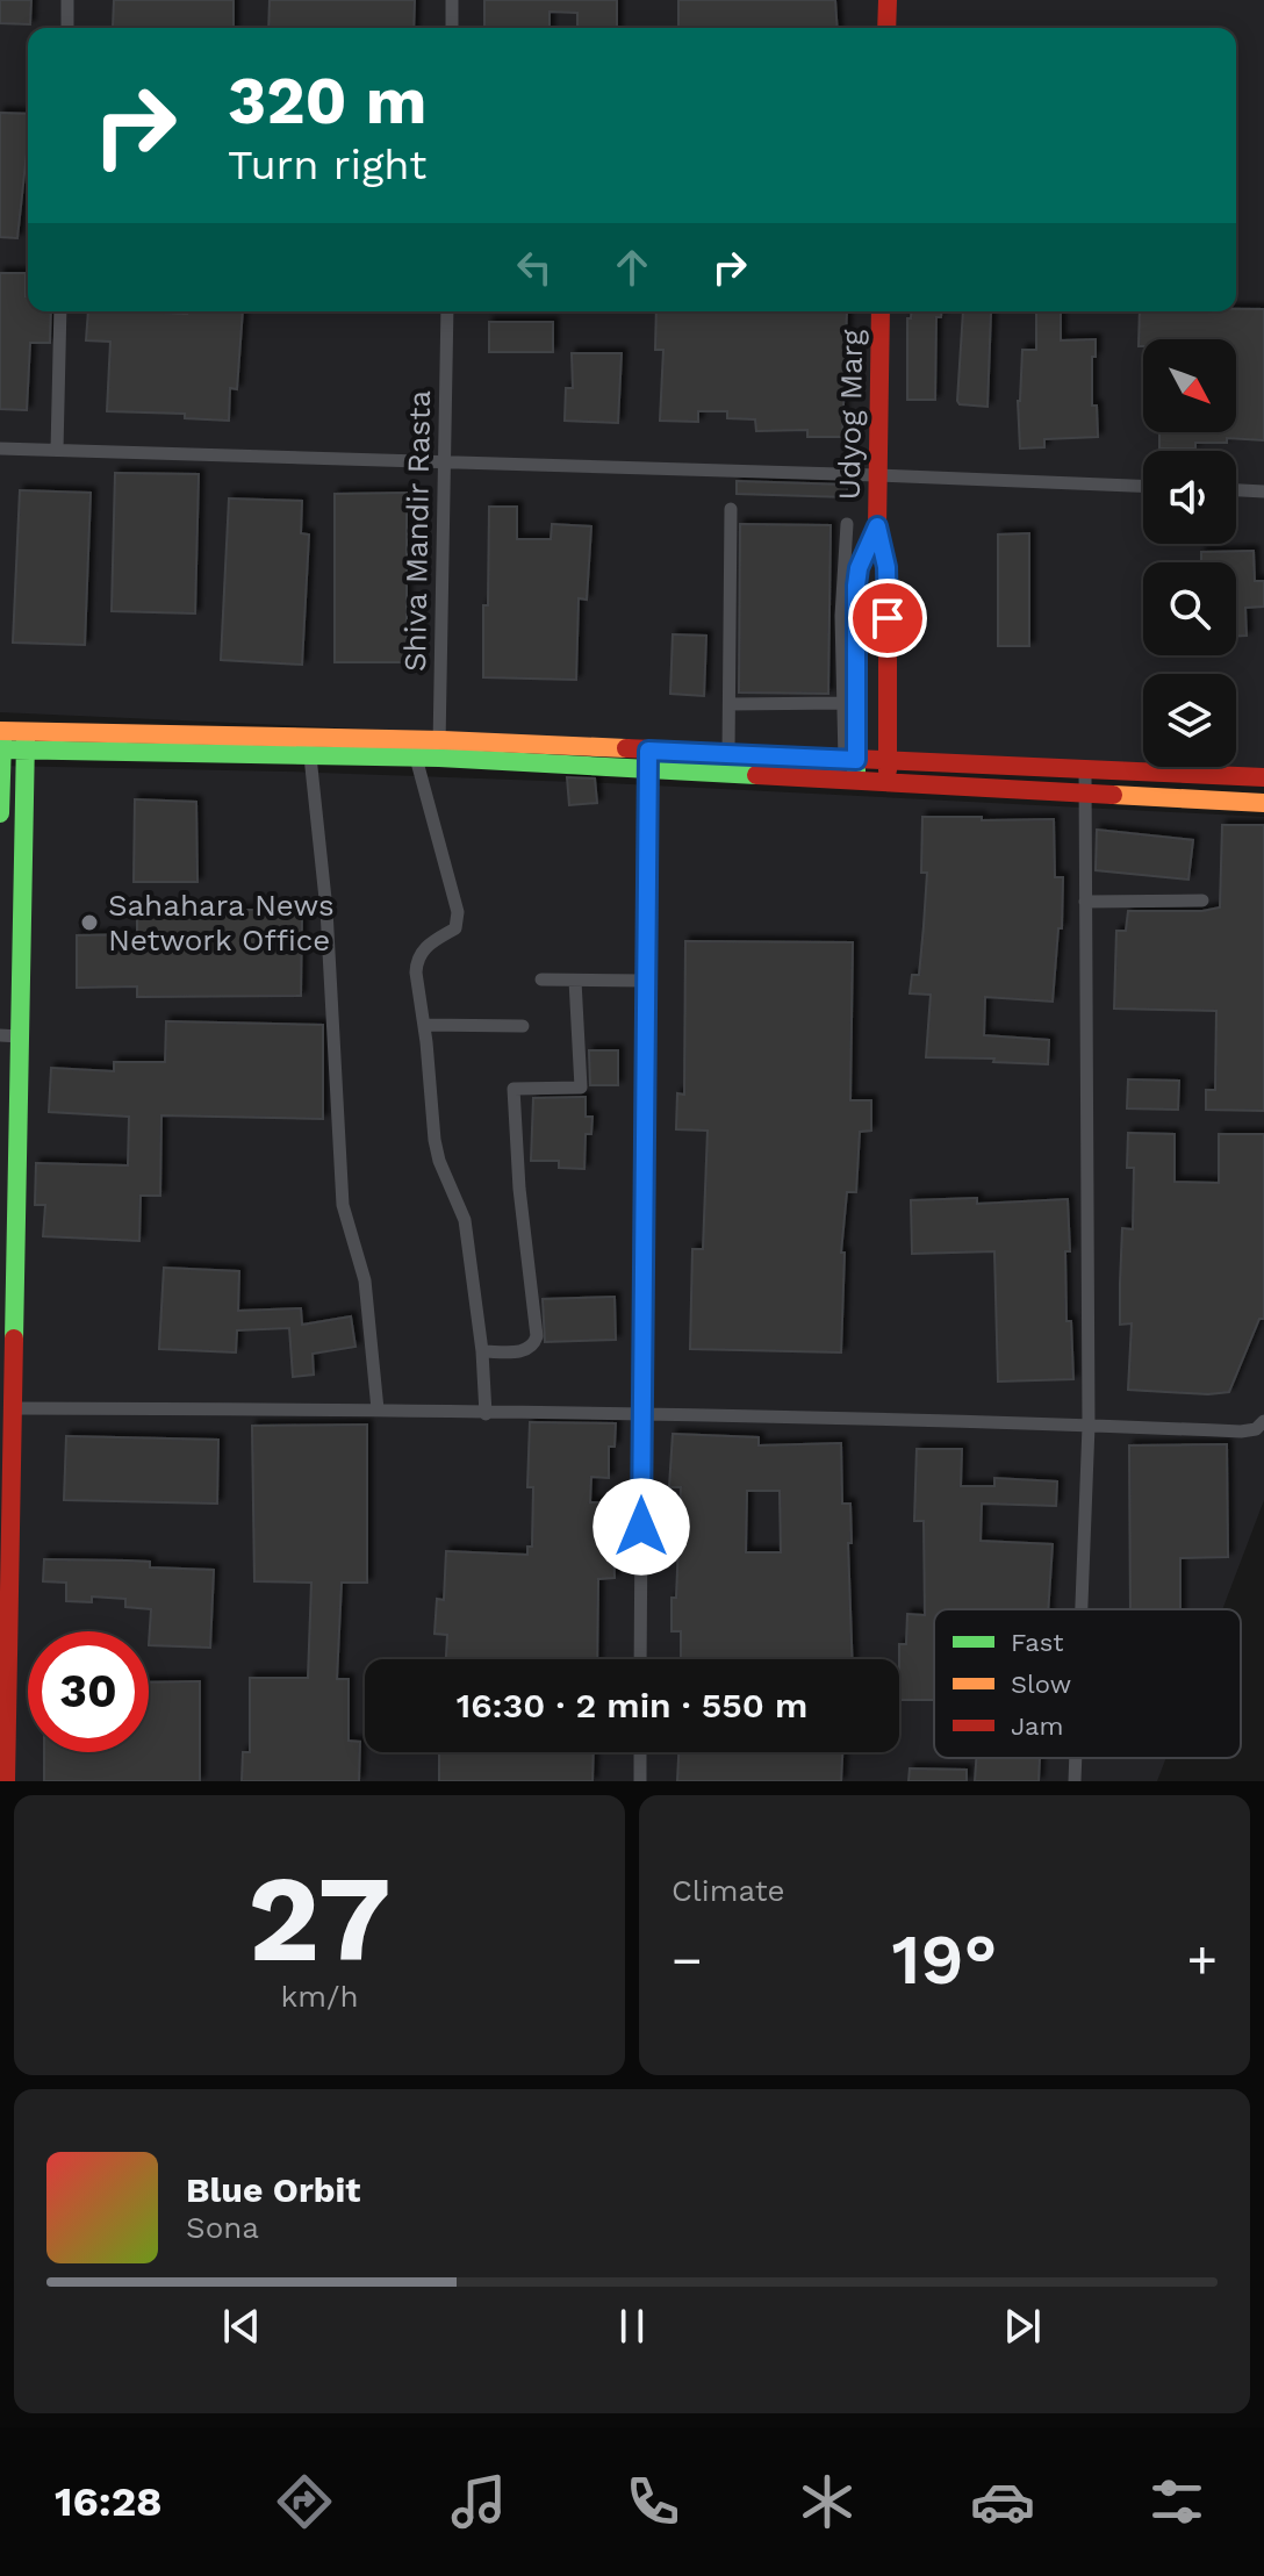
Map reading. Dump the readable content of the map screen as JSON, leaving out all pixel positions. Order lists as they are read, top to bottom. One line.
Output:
{"streets":{"main road":["Udyog Marg"],"street":["Shiva Mandir Rasta"]},"places":["Sahahara News Network Office"],"legend":["Fast","Slow","Jam"],"north":"bottom right","page":{"turn":["320 m","Turn right"],"limit":"30","trip":"16:30 · 2 min · 550 m","tile":[["27","km/h"],"Climate"],"heat":["−","19°","+"],"song":["Blue Orbit","Sona"],"tabs":"16:28"}}
